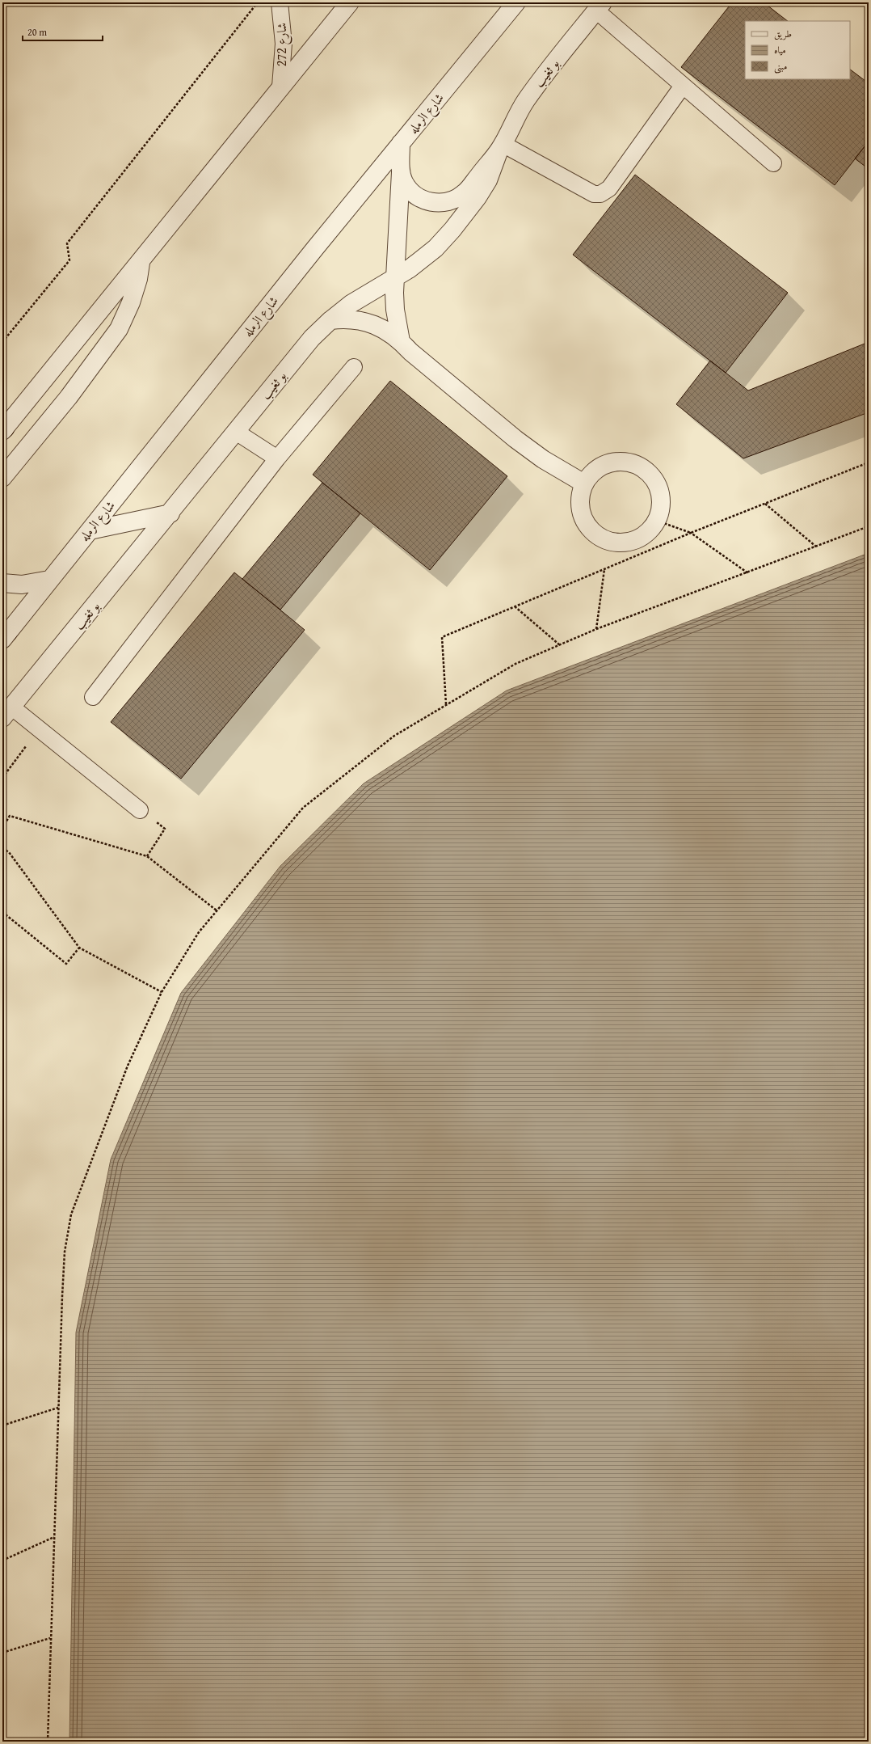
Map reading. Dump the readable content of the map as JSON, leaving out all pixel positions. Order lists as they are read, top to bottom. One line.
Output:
{"streets":{"street":["بو ثغيب","شارع الرمله"],"lane":["شارع 272"]},"crossings":[["بو ثغيب","شارع الرمله"]],"legend":["طريق","مياه","مبنى"],"scale_bar":"20 m"}
